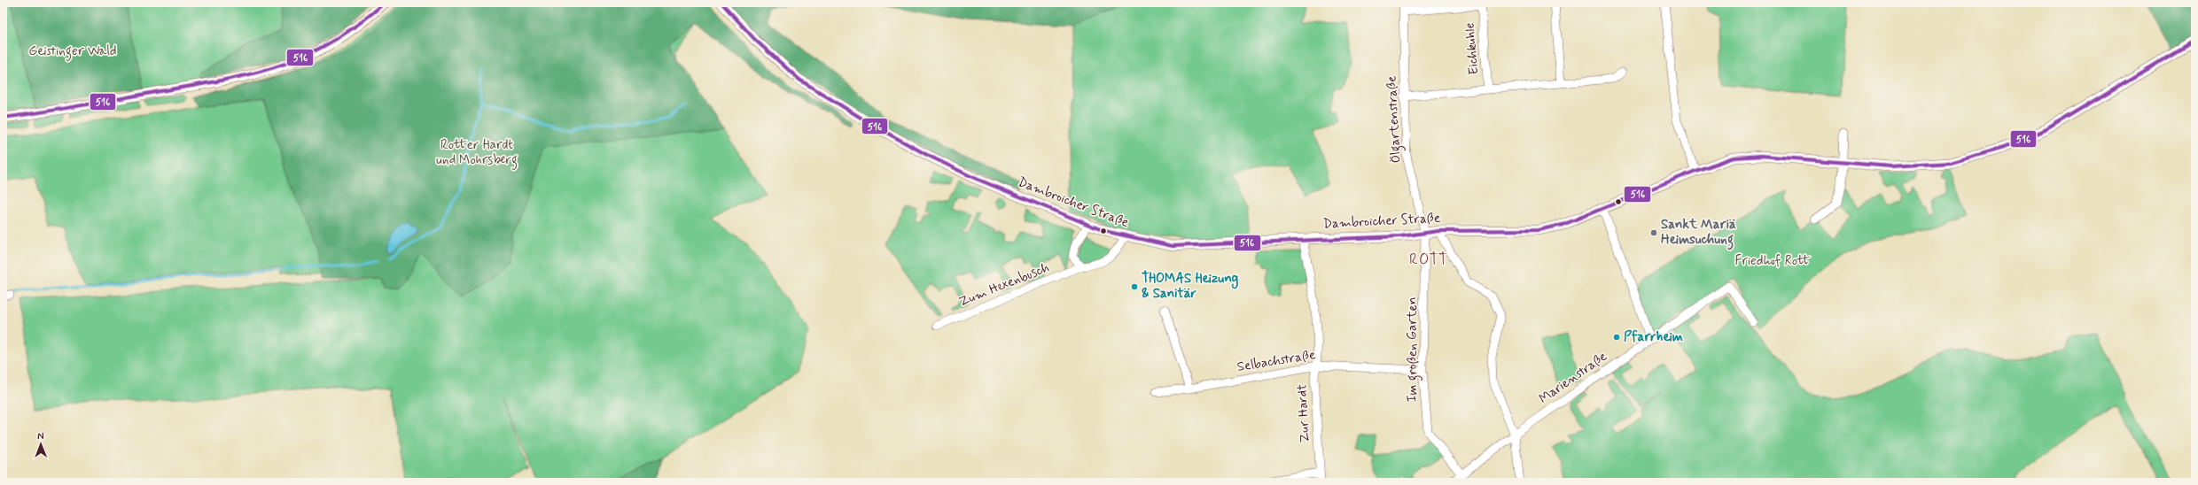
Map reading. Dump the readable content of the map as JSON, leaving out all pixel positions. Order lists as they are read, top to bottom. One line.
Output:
{"streets":{"street":["Eichkuhle","Ölgartenstraße","Dambroicher Straße","Zum Hexenbusch","Im großen Garten","Selbachstraße","Marienstraße","Zur Hardt"]},"crossings":[["Eichkuhle","Ölgartenstraße"],["Ölgartenstraße","Dambroicher Straße"],["Ölgartenstraße","Im großen Garten"],["Dambroicher Straße","Zum Hexenbusch"],["Dambroicher Straße","Im großen Garten"],["Dambroicher Straße","Zur Hardt"],["Im großen Garten","Selbachstraße"],["Im großen Garten","Marienstraße"],["Selbachstraße","Zur Hardt"]],"districts":["ROTT"],"parks":["Geistinger Wald","Rotter Hardt und Mohrsberg","Friedhof Rott"],"places":["Sankt Mariä Heimsuchung","THOMAS Heizung & Sanitär","Pfarrheim"],"lines":["transit line 516"],"north":"top"}
